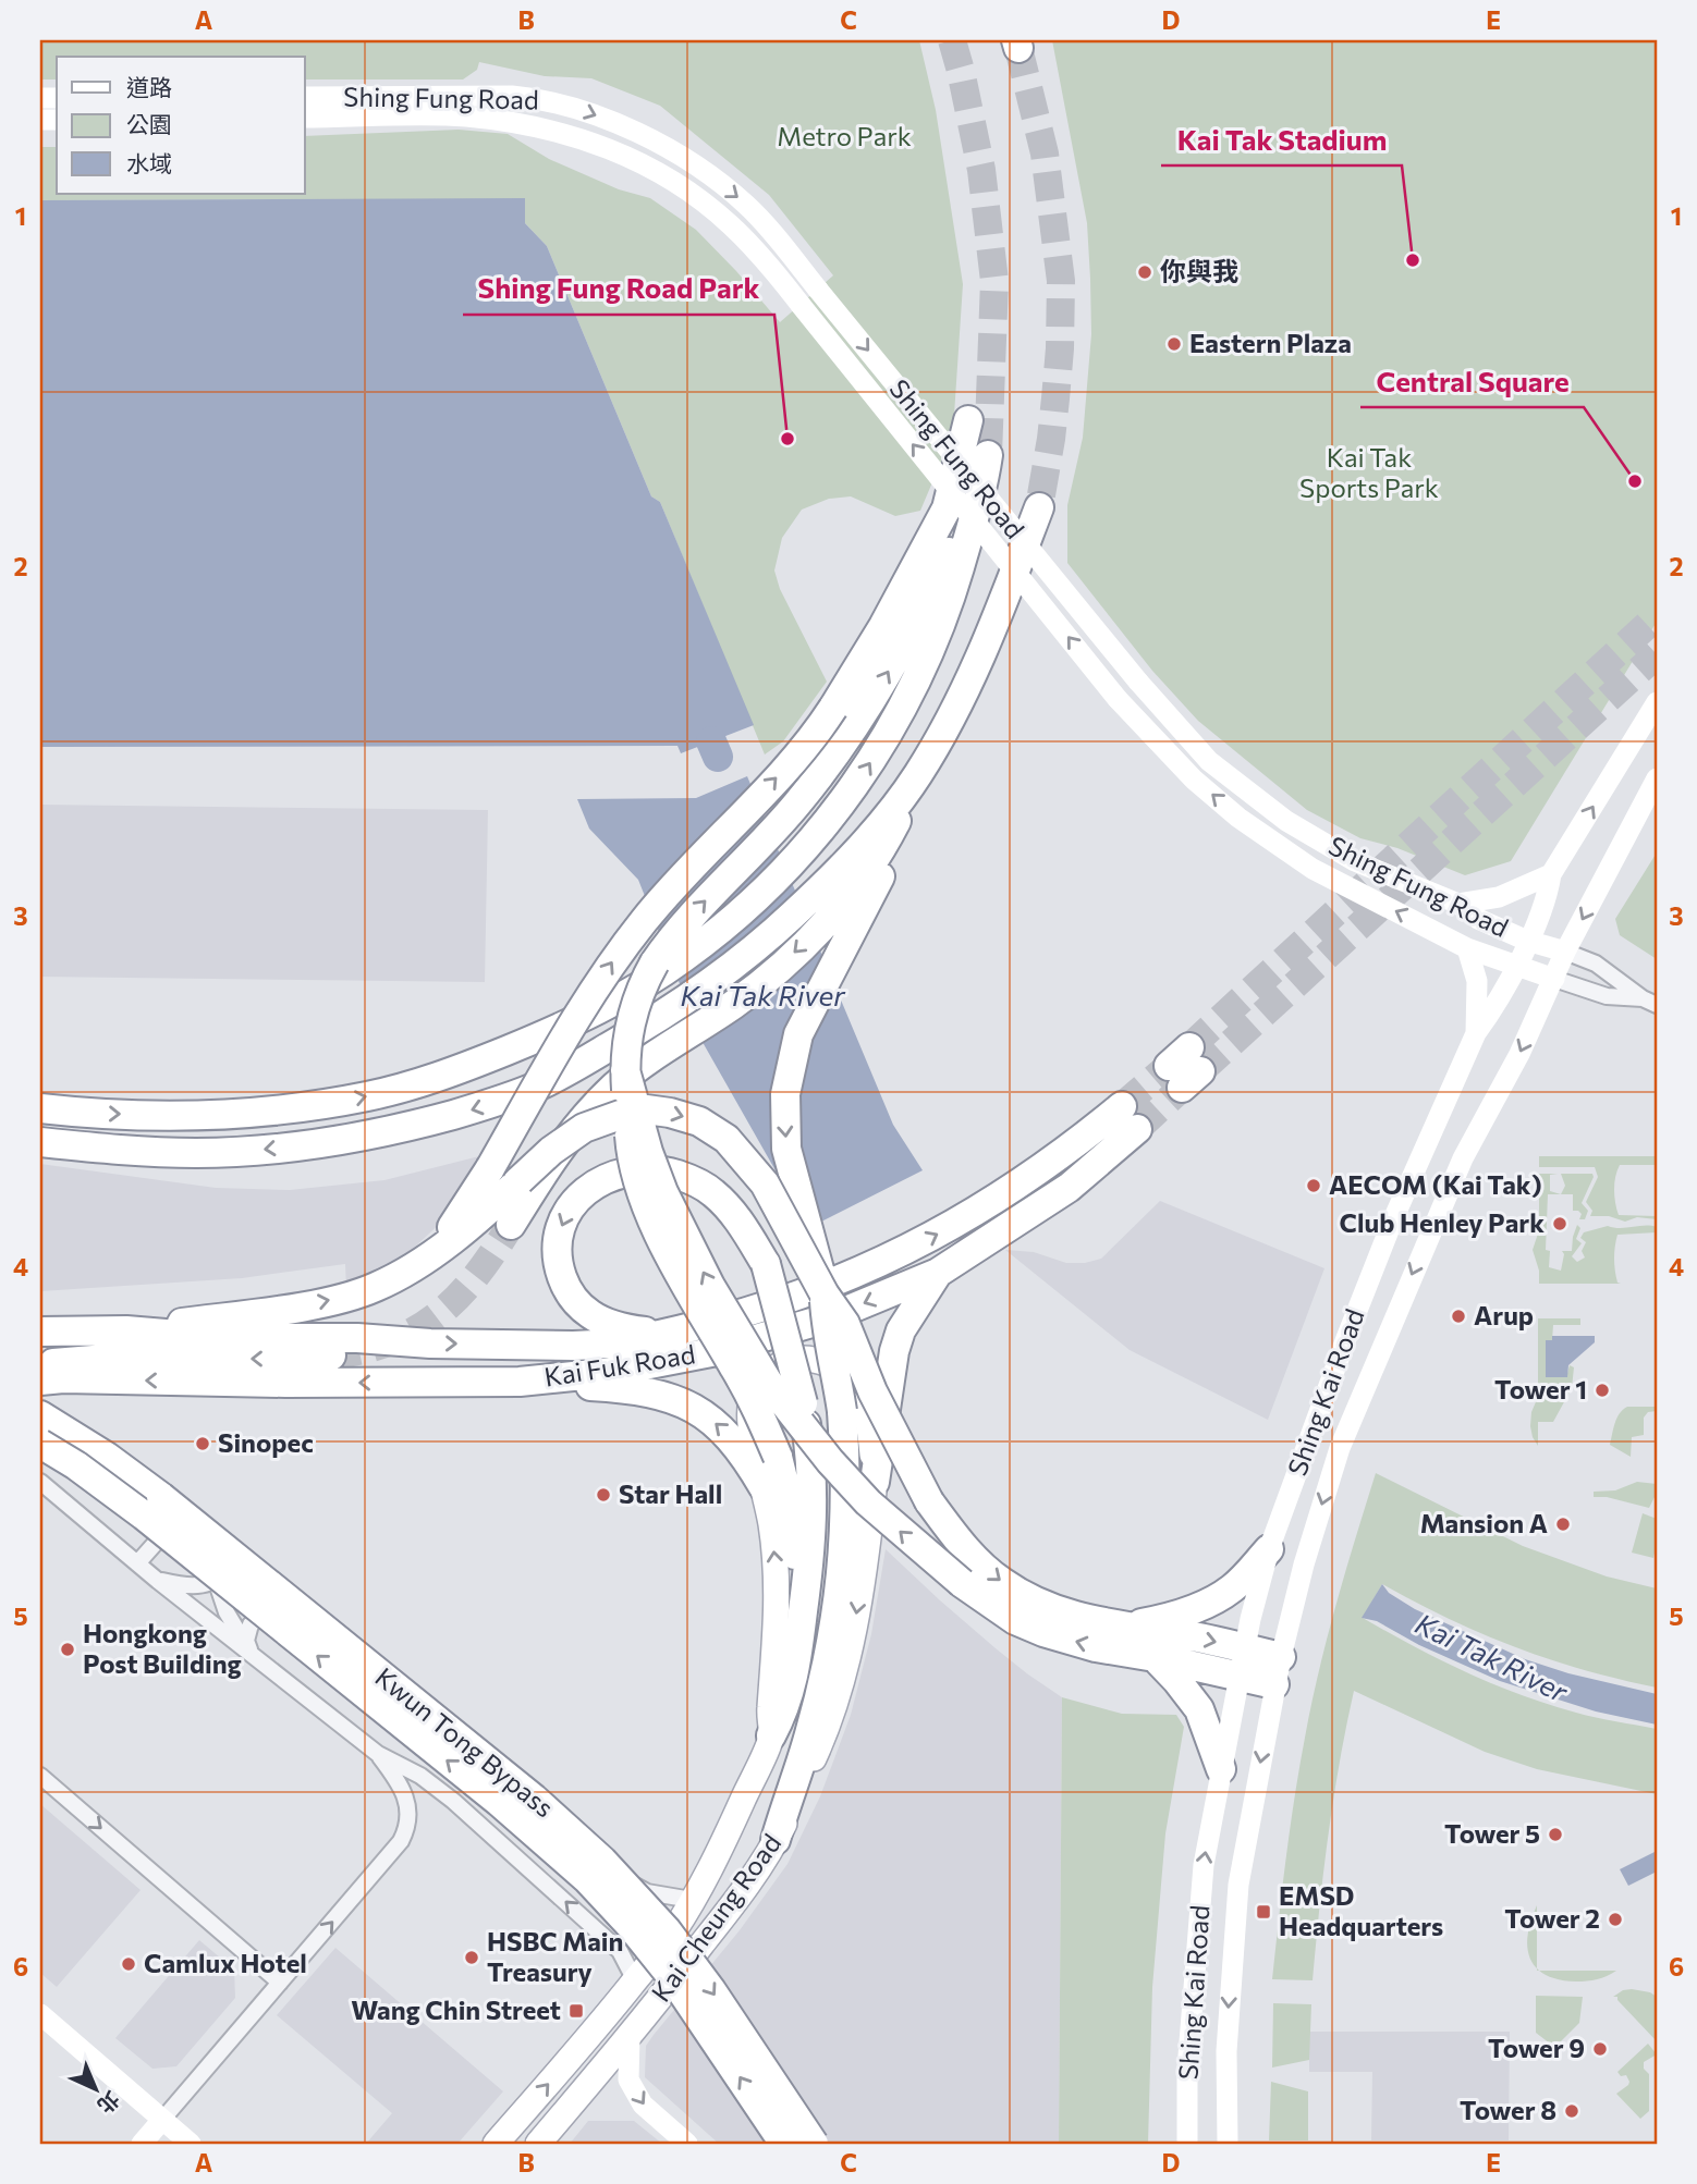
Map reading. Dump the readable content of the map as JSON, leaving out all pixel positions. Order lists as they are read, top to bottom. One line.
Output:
{"streets":{"highway":["Kai Fuk Road","Kwun Tong Bypass"],"main road":["Shing Fung Road","Shing Kai Road","Kai Cheung Road"]},"crossings":[["Shing Fung Road","Shing Kai Road"]],"water":["Kai Tak River"],"parks":["Metro Park","Kai Tak Sports Park"],"places":{"other":["Kai Tak Stadium","你與我","Eastern Plaza","Shing Fung Road Park","Central Square","AECOM (Kai Tak)","Club Henley Park","Arup","Tower 1","Sinopec","Star Hall","Mansion A","Hongkong Post Building","Tower 5","Tower 2","HSBC Main Treasury","Camlux Hotel","Tower 9","Tower 8"],"transit":["EMSD Headquarters","Wang Chin Street"]},"legend":["道路","公園","水域"],"north":"bottom right","grid":{"columns":["A","B","C","D","E"],"rows":["1","2","3","4","5","6"]}}
